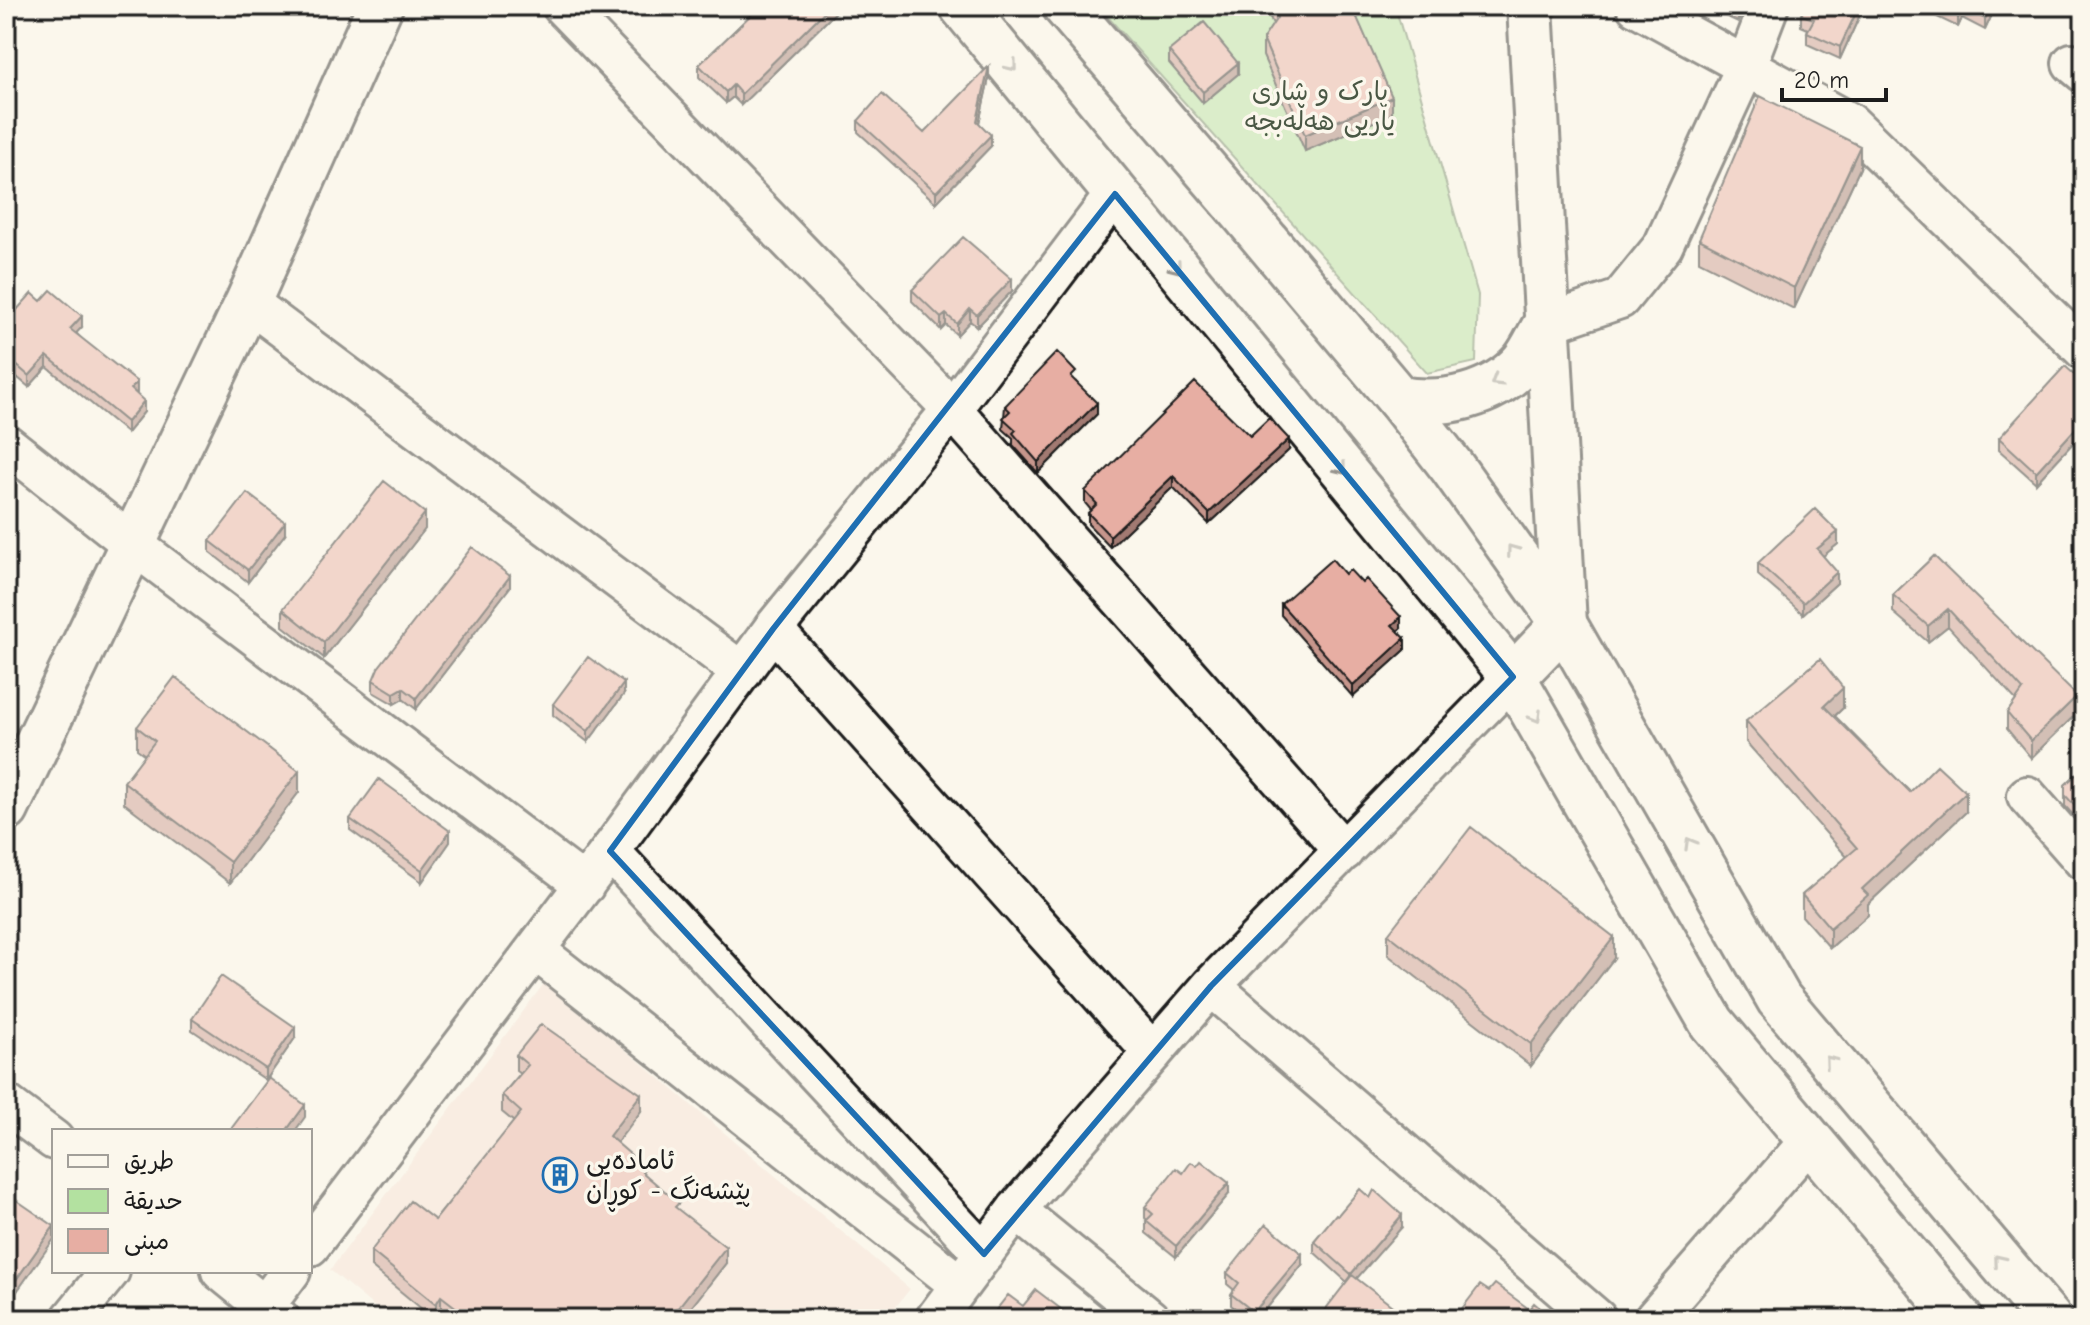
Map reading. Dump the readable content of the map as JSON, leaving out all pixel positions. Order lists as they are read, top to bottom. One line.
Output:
{"parks":["پارک و شاری یاریی ھەڵەبجە"],"places":{"building":["ئامادەیی پێشەنگ - کوڕان"]},"legend":["طريق","حديقة","مبنى"],"scale_bar":"20 m"}
